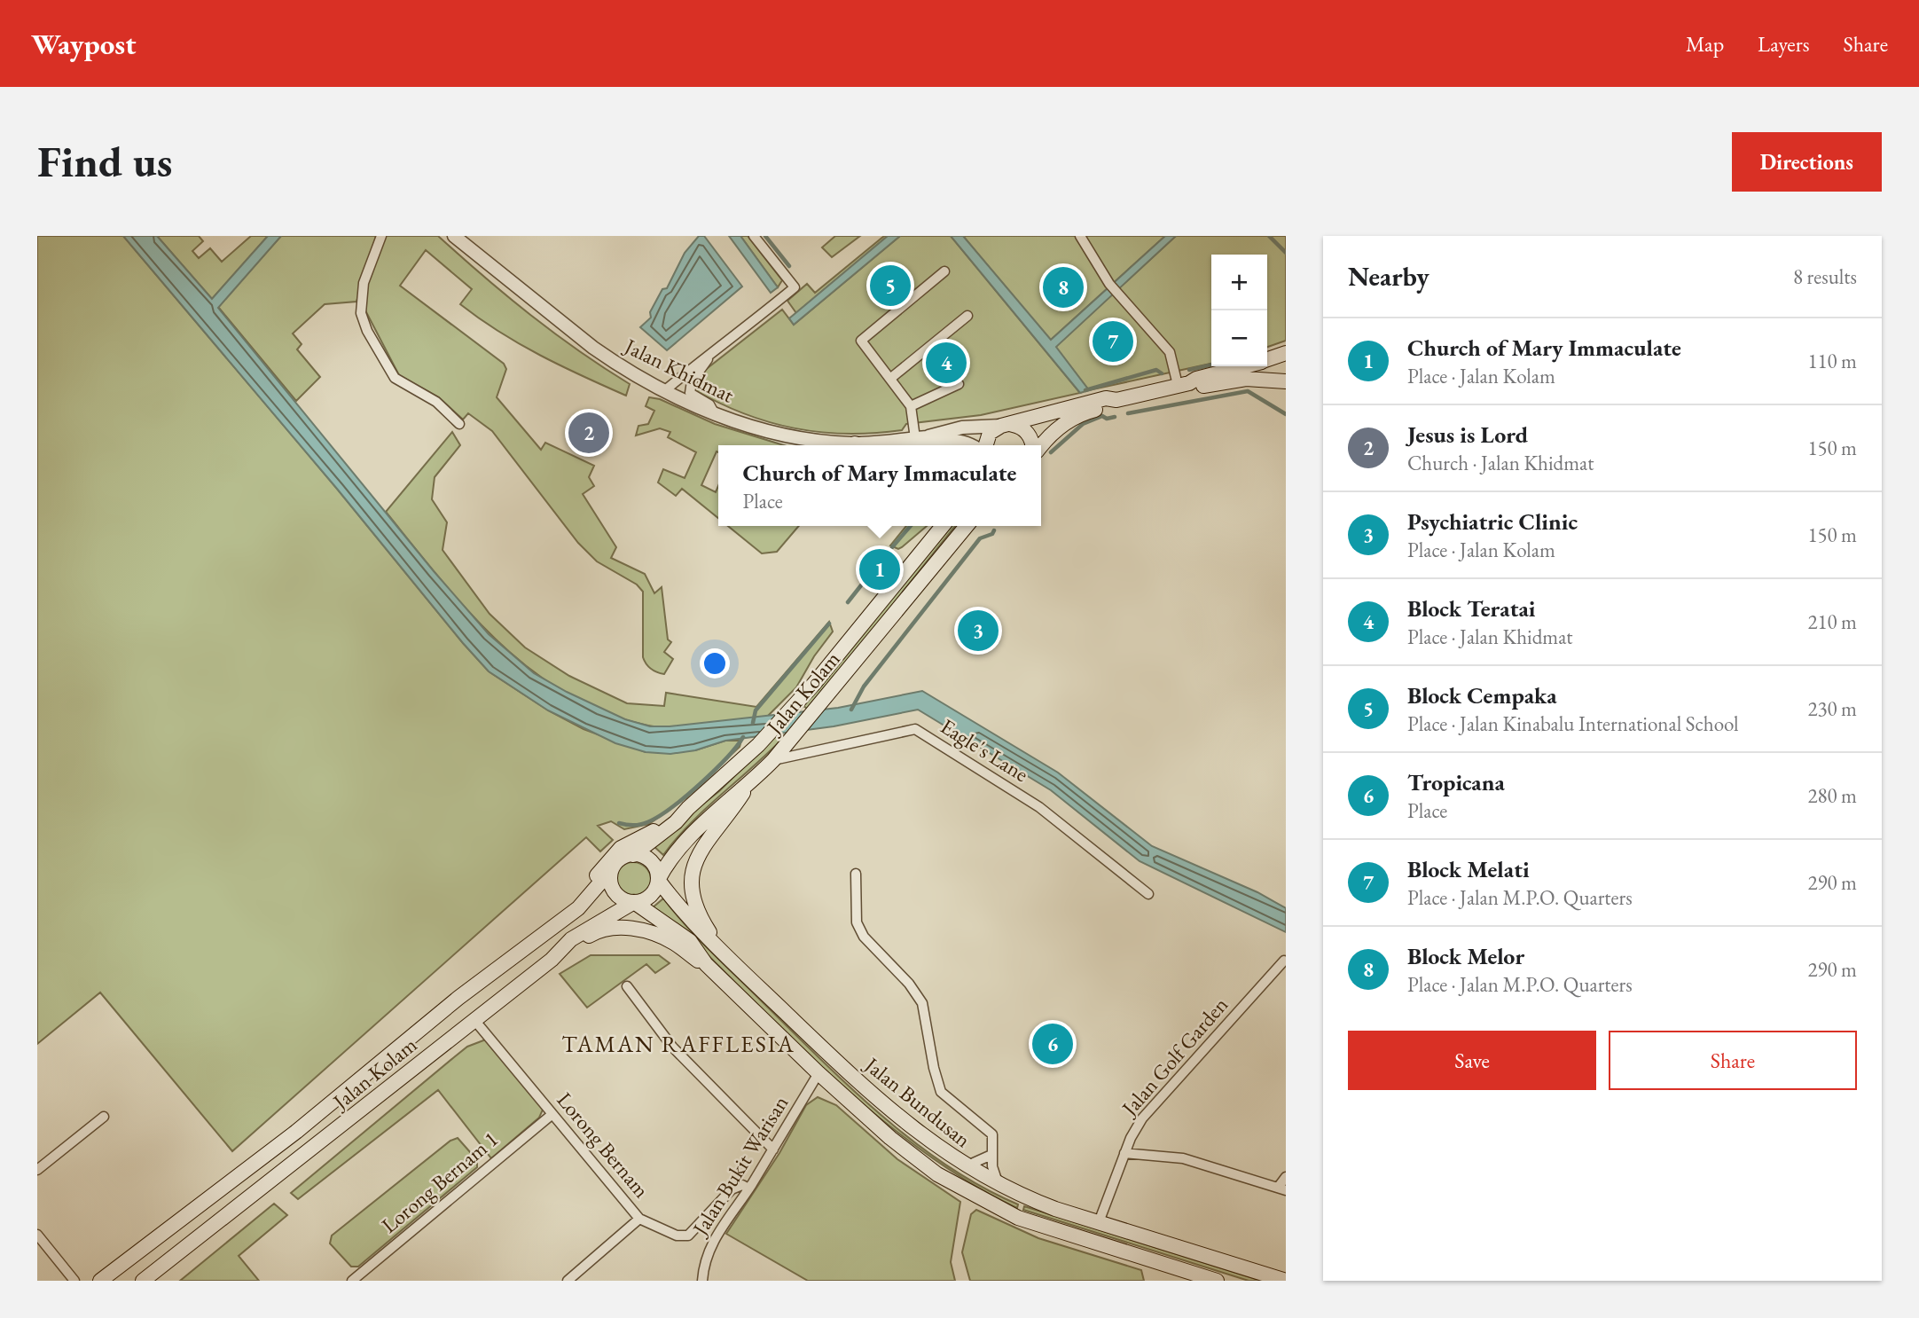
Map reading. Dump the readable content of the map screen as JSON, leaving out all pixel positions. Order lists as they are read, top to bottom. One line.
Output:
{"streets":{"main road":["Jalan Kolam","Jalan Bundusan"],"street":["Jalan Khidmat","Eagle's Lane","Jalan Golf Garden","Lorong Bernam","Jalan Bukit Warisan","Lorong Bernam 1"]},"crossings":[["Jalan Kolam","Eagle's Lane"],["Jalan Kolam","Jalan Bundusan"],["Jalan Kolam","Lorong Bernam"],["Jalan Golf Garden","Jalan Bundusan"],["Jalan Bundusan","Jalan Bukit Warisan"],["Lorong Bernam","Jalan Bukit Warisan"],["Lorong Bernam","Lorong Bernam 1"]],"districts":["TAMAN RAFFLESIA"],"page":{"header":"Waypost","nav":["Map","Layers","Share"],"buttons":["Directions",["Save","Share"]],"title":"Find us","heading":["Nearby","8 results"],"map_buttons":["+","−"],"pins":["5","8","7","4","2","1","3","6"],"list":[{"mark":"1","name":"Church of Mary Immaculate","note":"Place · Jalan Kolam","value":"110 m"},{"mark":"2","name":"Jesus is Lord","note":"Church · Jalan Khidmat","value":"150 m"},{"mark":"3","name":"Psychiatric Clinic","note":"Place · Jalan Kolam","value":"150 m"},{"mark":"4","name":"Block Teratai","note":"Place · Jalan Khidmat","value":"210 m"},{"mark":"5","name":"Block Cempaka","note":"Place · Jalan Kinabalu International School","value":"230 m"},{"mark":"6","name":"Tropicana","note":"Place","value":"280 m"},{"mark":"7","name":"Block Melati","note":"Place · Jalan M.P.O. Quarters","value":"290 m"},{"mark":"8","name":"Block Melor","note":"Place · Jalan M.P.O. Quarters","value":"290 m"}],"popup":["Church of Mary Immaculate","Place"]}}
